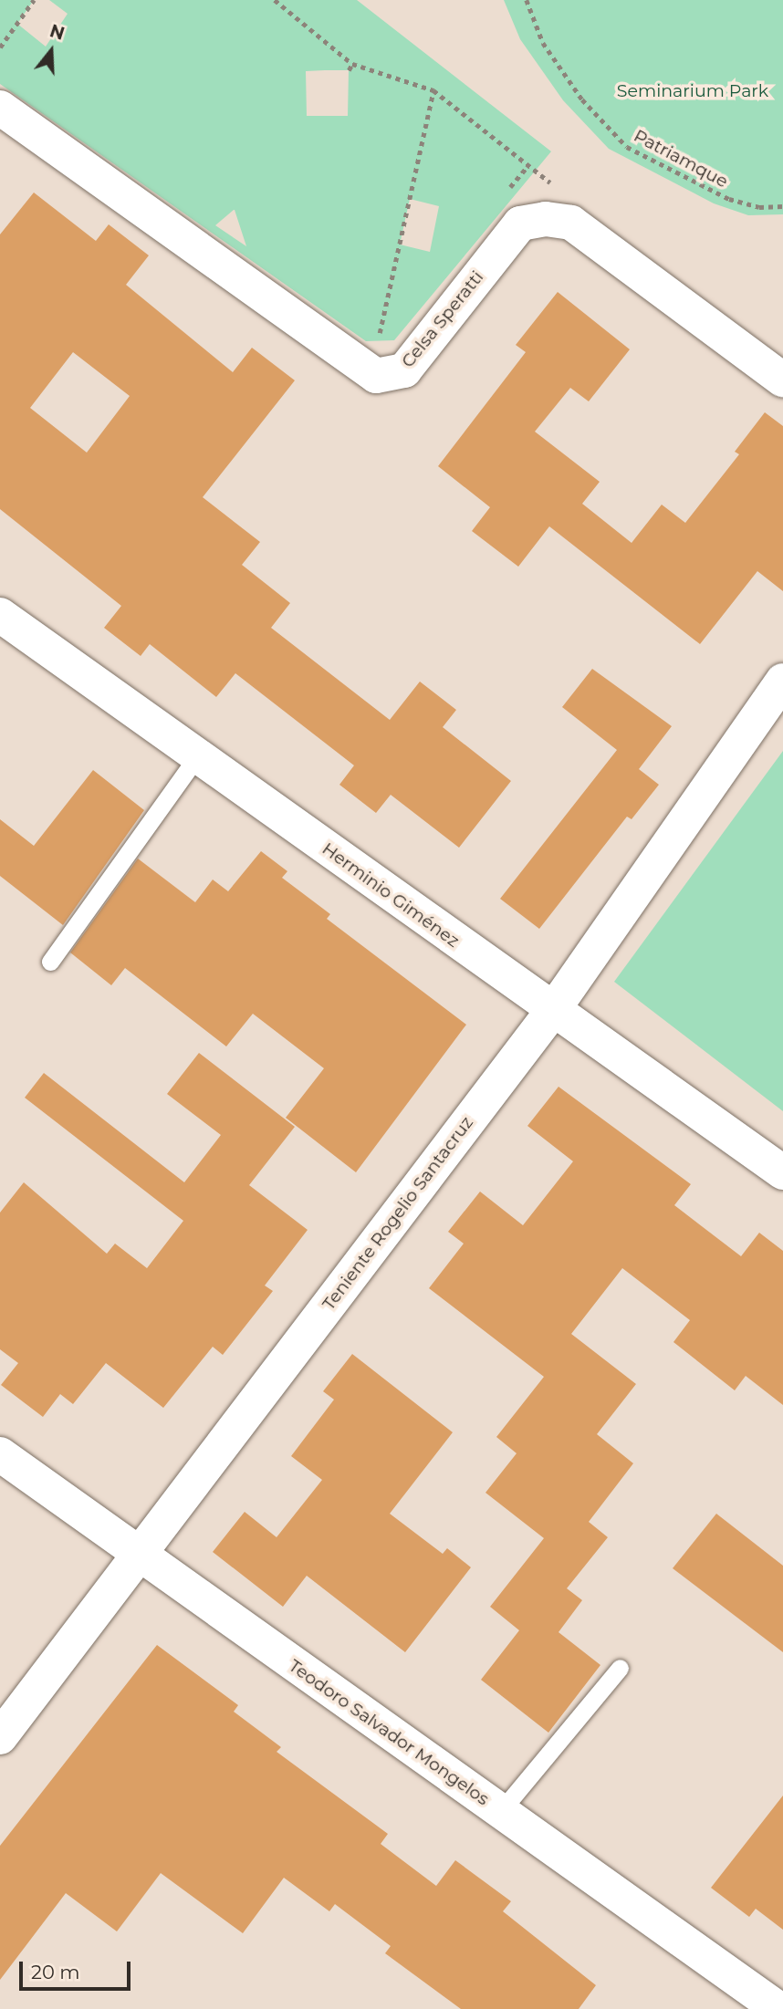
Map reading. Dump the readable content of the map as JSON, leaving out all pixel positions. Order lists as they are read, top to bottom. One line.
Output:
{"streets":{"street":["Celsa Speratti","Herminio Giménez","Teniente Rogelio Santacruz","Teodoro Salvador Mongelos"],"path":["Patriamque"]},"crossings":[["Herminio Giménez","Teniente Rogelio Santacruz"],["Teniente Rogelio Santacruz","Teodoro Salvador Mongelos"]],"parks":["Seminarium Park"],"scale_bar":"20 m","north":"top"}
